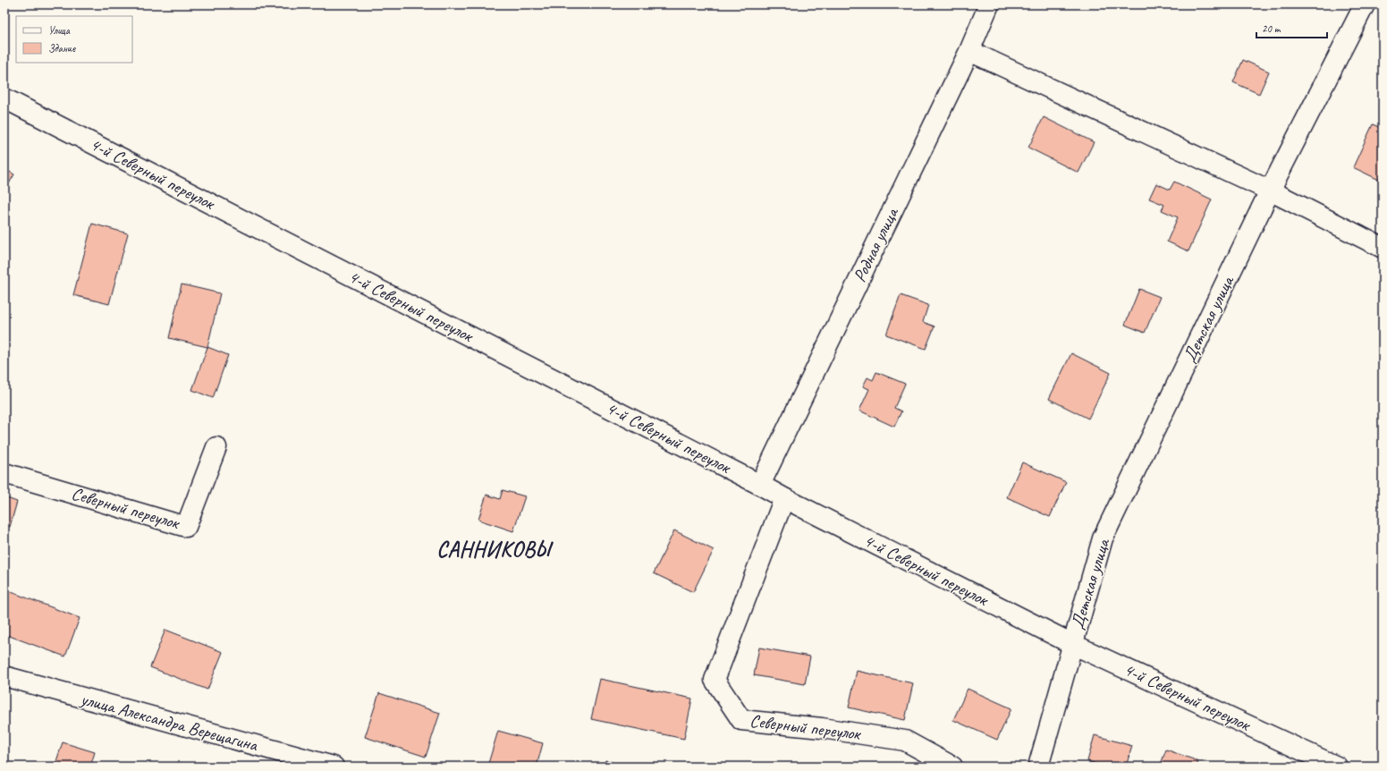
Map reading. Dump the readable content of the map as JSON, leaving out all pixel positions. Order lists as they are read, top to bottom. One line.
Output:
{"streets":{"street":["4-й Северный переулок","Родная улица","Детская улица","Северный переулок","улица Александра Верещагина"]},"crossings":[["4-й Северный переулок","Родная улица"],["4-й Северный переулок","Детская улица"],["4-й Северный переулок","Северный переулок"]],"districts":["САННИКОВЫ"],"legend":["Улица","Здание"],"scale_bar":"20 m"}
